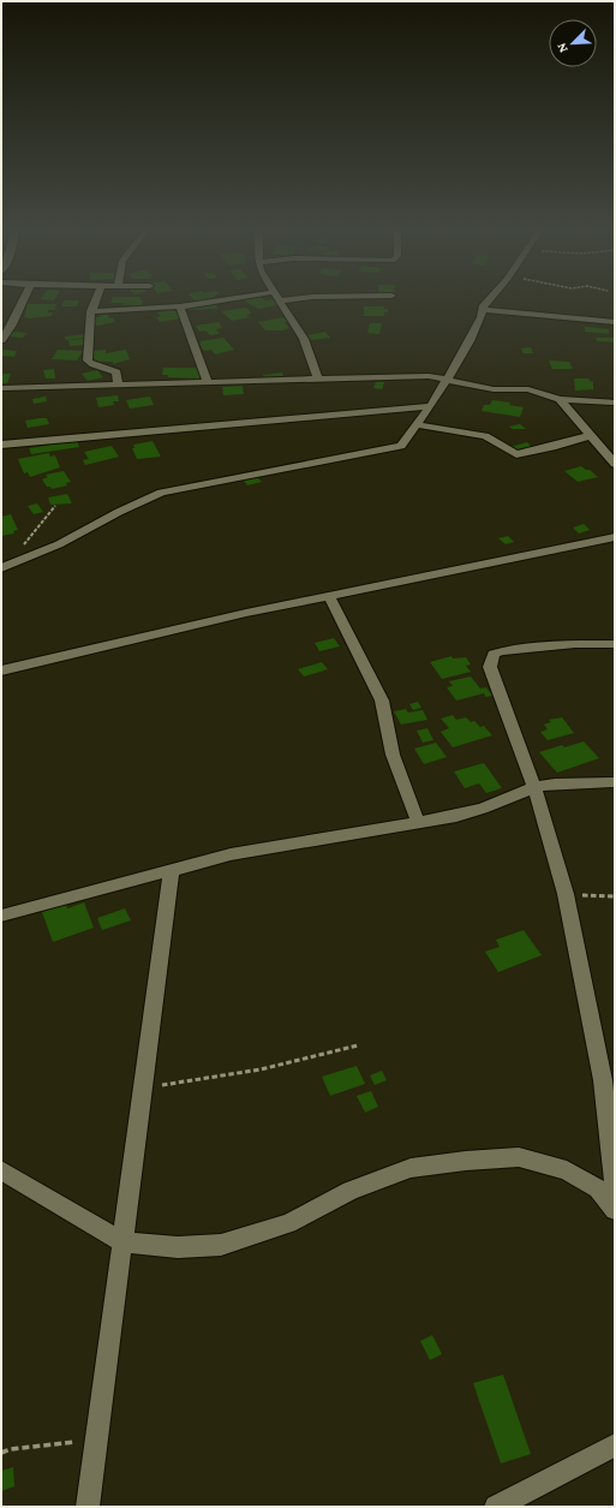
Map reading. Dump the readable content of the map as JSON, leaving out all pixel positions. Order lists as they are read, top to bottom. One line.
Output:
{"north":"bottom left"}
